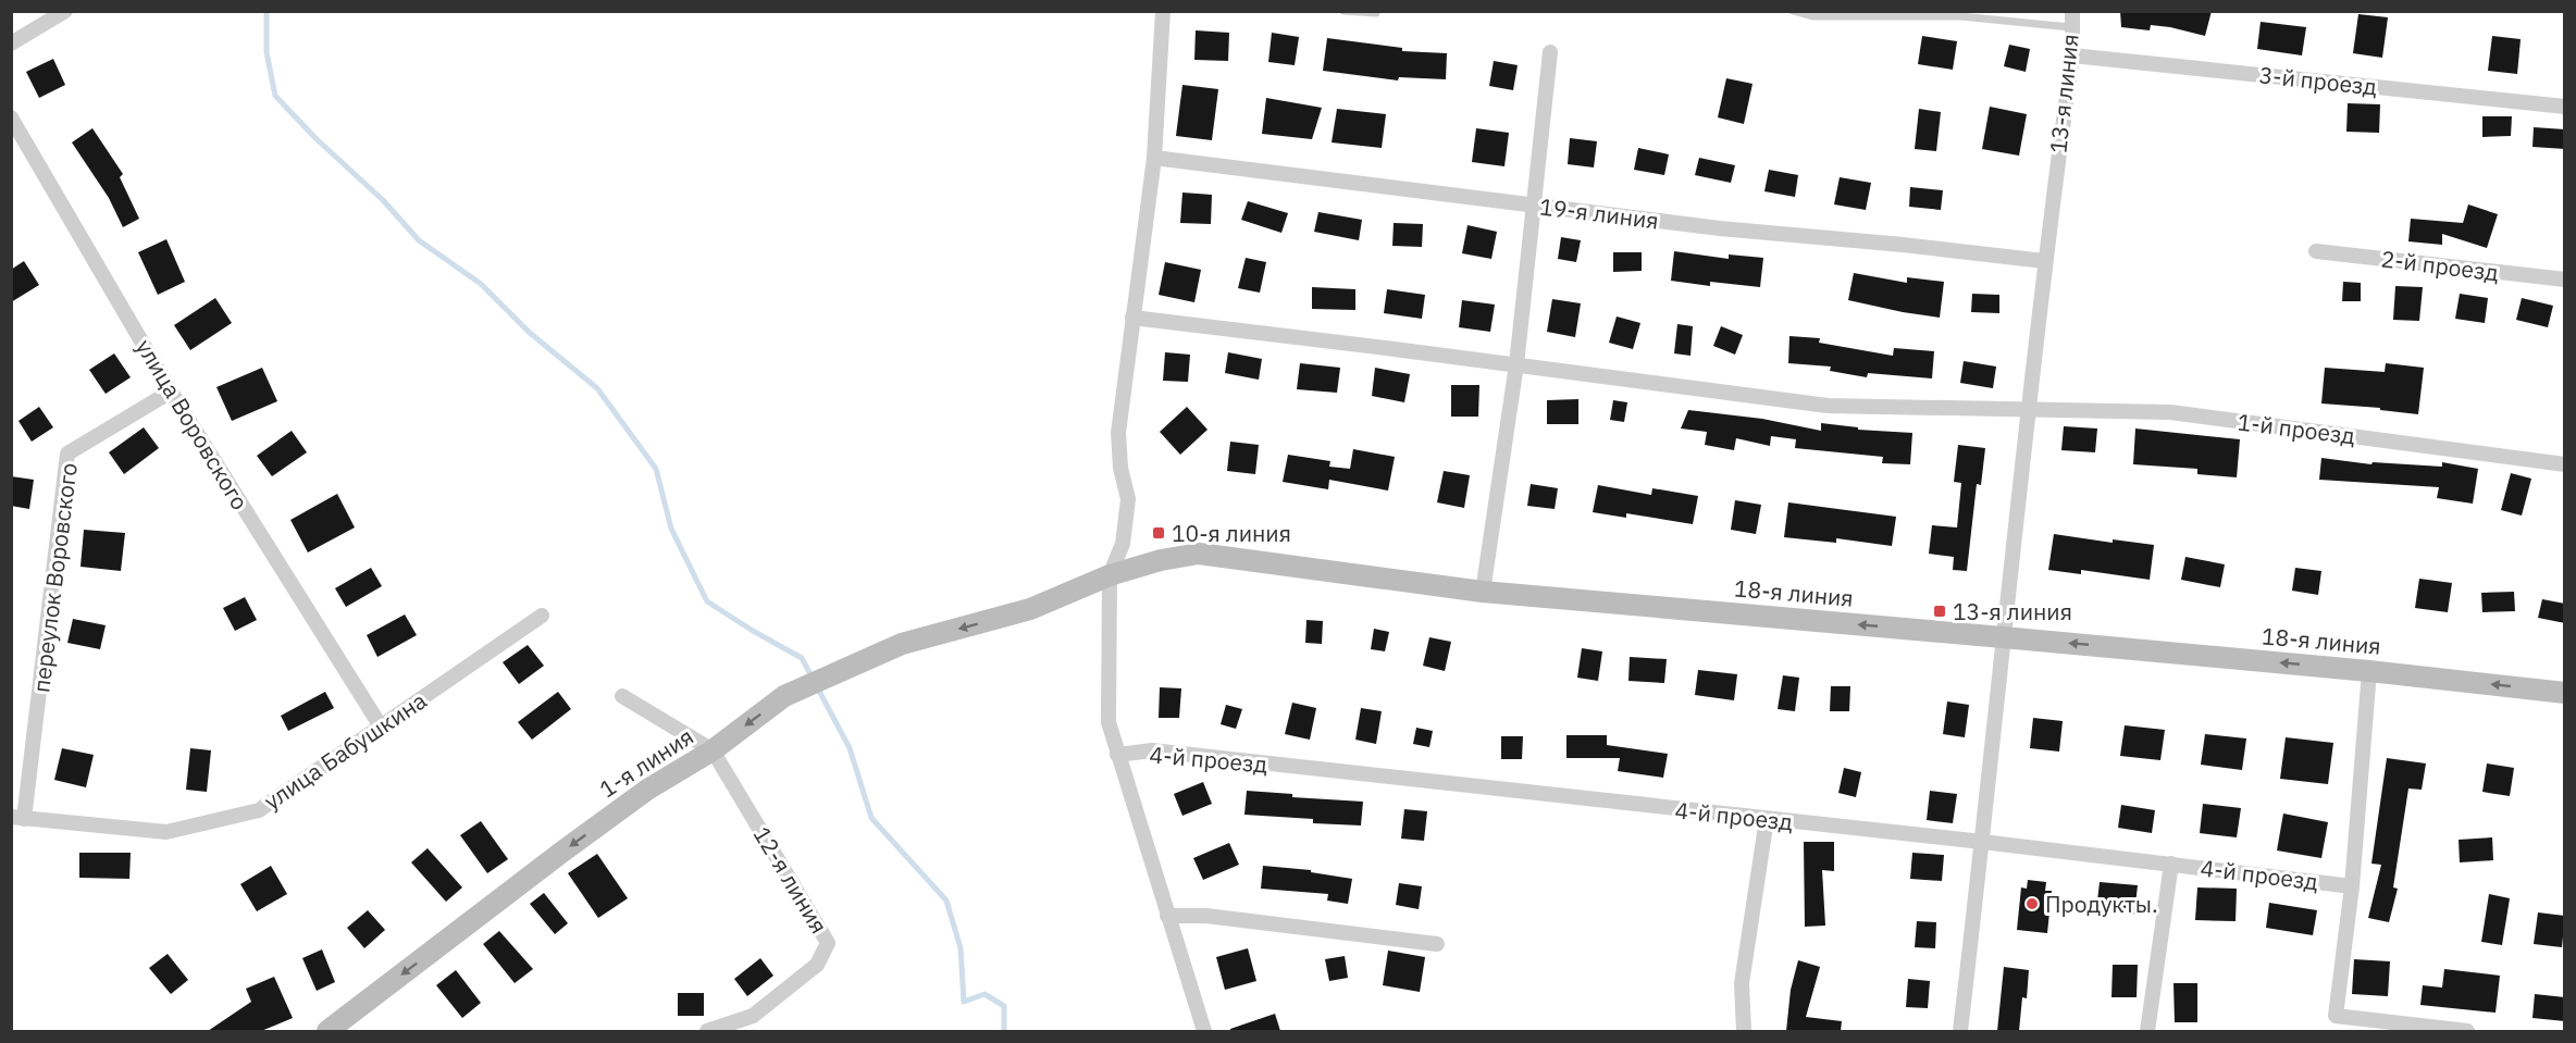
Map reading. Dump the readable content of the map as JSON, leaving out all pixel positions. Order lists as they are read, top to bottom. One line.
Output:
{"streets":{"street":["3-й проезд","13-я линия","19-я линия","2-й проезд","улица Воровского","1-й проезд","переулок Воровского","18-я линия","улица Бабушкина","4-й проезд","1-я линия","12-я линия"]},"crossings":[["3-й проезд","13-я линия"],["13-я линия","19-я линия"],["13-я линия","1-й проезд"],["13-я линия","18-я линия"],["13-я линия","4-й проезд"],["улица Воровского","переулок Воровского"],["улица Воровского","улица Бабушкина"],["переулок Воровского","улица Бабушкина"],["18-я линия","1-я линия"],["1-я линия","12-я линия"]],"one_way":["18-я линия","1-я линия"],"places":{"transit":["10-я линия","13-я линия"],"other":["Продукты."]}}
